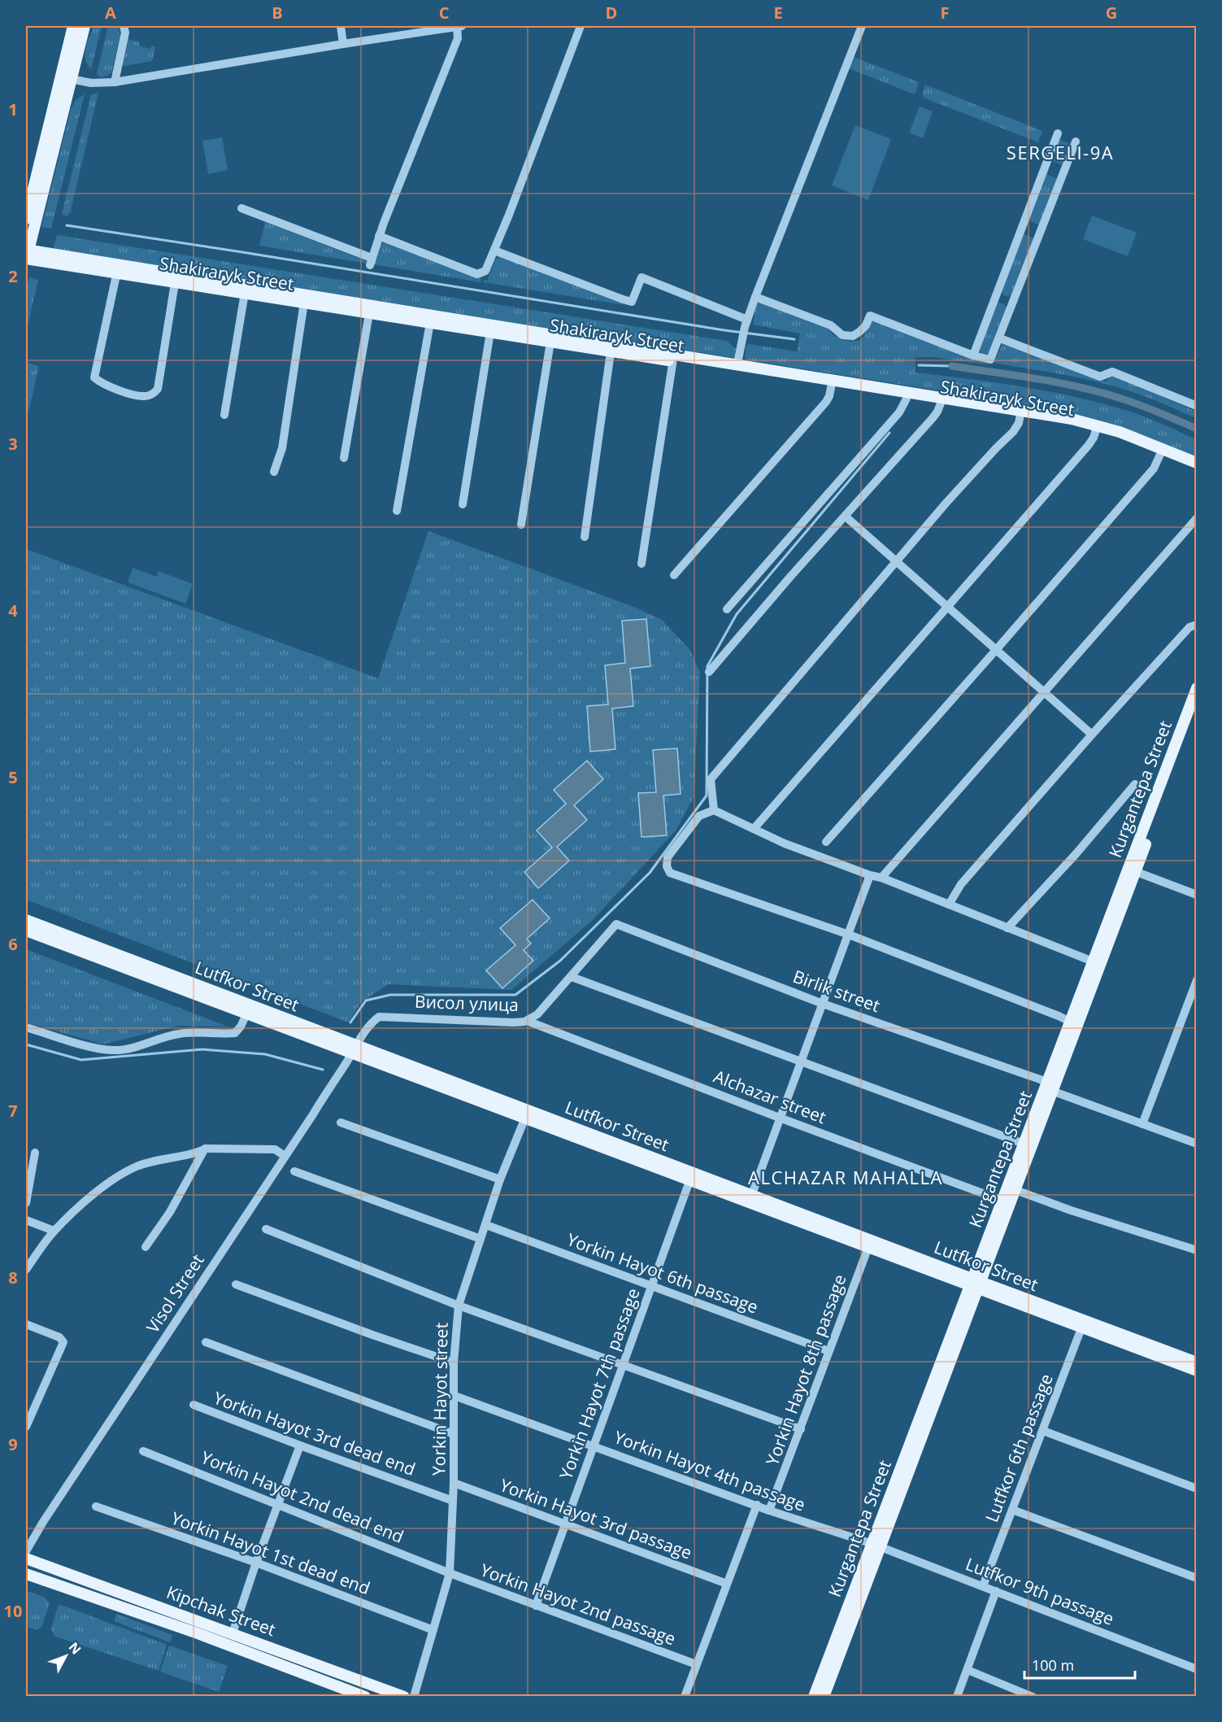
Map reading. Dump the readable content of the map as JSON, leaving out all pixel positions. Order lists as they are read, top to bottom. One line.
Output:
{"streets":{"main road":["Shakiraryk Street","Kurgantepa Street","Lutfkor Street","Kipchak Street"],"street":["Birlik street","Висол улица","Alchazar street","Yorkin Hayot 6th passage","Visol Street","Yorkin Hayot 8th passage","Yorkin Hayot 7th passage","Yorkin Hayot street","Yorkin Hayot 3rd dead end","Lutfkor 6th passage","Yorkin Hayot 4th passage","Yorkin Hayot 2nd dead end","Yorkin Hayot 3rd passage","Yorkin Hayot 1st dead end","Lutfkor 9th passage","Yorkin Hayot 2nd passage"]},"crossings":[["Kurgantepa Street","Lutfkor Street"],["Kurgantepa Street","Birlik street"],["Kurgantepa Street","Alchazar street"],["Kurgantepa Street","Yorkin Hayot 4th passage"],["Kurgantepa Street","Lutfkor 9th passage"],["Lutfkor Street","Висол улица"],["Lutfkor Street","Visol Street"],["Lutfkor Street","Yorkin Hayot 8th passage"],["Lutfkor Street","Yorkin Hayot 7th passage"],["Lutfkor Street","Yorkin Hayot street"],["Lutfkor Street","Lutfkor 6th passage"],["Birlik street","Висол улица"],["Висол улица","Alchazar street"],["Висол улица","Visol Street"],["Yorkin Hayot 6th passage","Yorkin Hayot 8th passage"],["Yorkin Hayot 6th passage","Yorkin Hayot 7th passage"],["Yorkin Hayot 6th passage","Yorkin Hayot street"],["Yorkin Hayot 8th passage","Yorkin Hayot 4th passage"],["Yorkin Hayot 7th passage","Yorkin Hayot 4th passage"],["Yorkin Hayot 7th passage","Yorkin Hayot 3rd passage"],["Yorkin Hayot 7th passage","Yorkin Hayot 2nd passage"],["Yorkin Hayot street","Yorkin Hayot 3rd dead end"],["Yorkin Hayot street","Yorkin Hayot 4th passage"],["Yorkin Hayot street","Yorkin Hayot 2nd dead end"],["Yorkin Hayot street","Yorkin Hayot 3rd passage"],["Yorkin Hayot street","Yorkin Hayot 1st dead end"],["Yorkin Hayot street","Yorkin Hayot 2nd passage"],["Lutfkor 6th passage","Lutfkor 9th passage"],["Yorkin Hayot 4th passage","Lutfkor 9th passage"],["Yorkin Hayot 2nd dead end","Yorkin Hayot 2nd passage"]],"districts":["SERGELI-9A","ALCHAZAR MAHALLA"],"scale_bar":"100 m","north":"top right","grid":{"columns":["A","B","C","D","E","F","G"],"rows":["1","2","3","4","5","6","7","8","9","10"]}}
